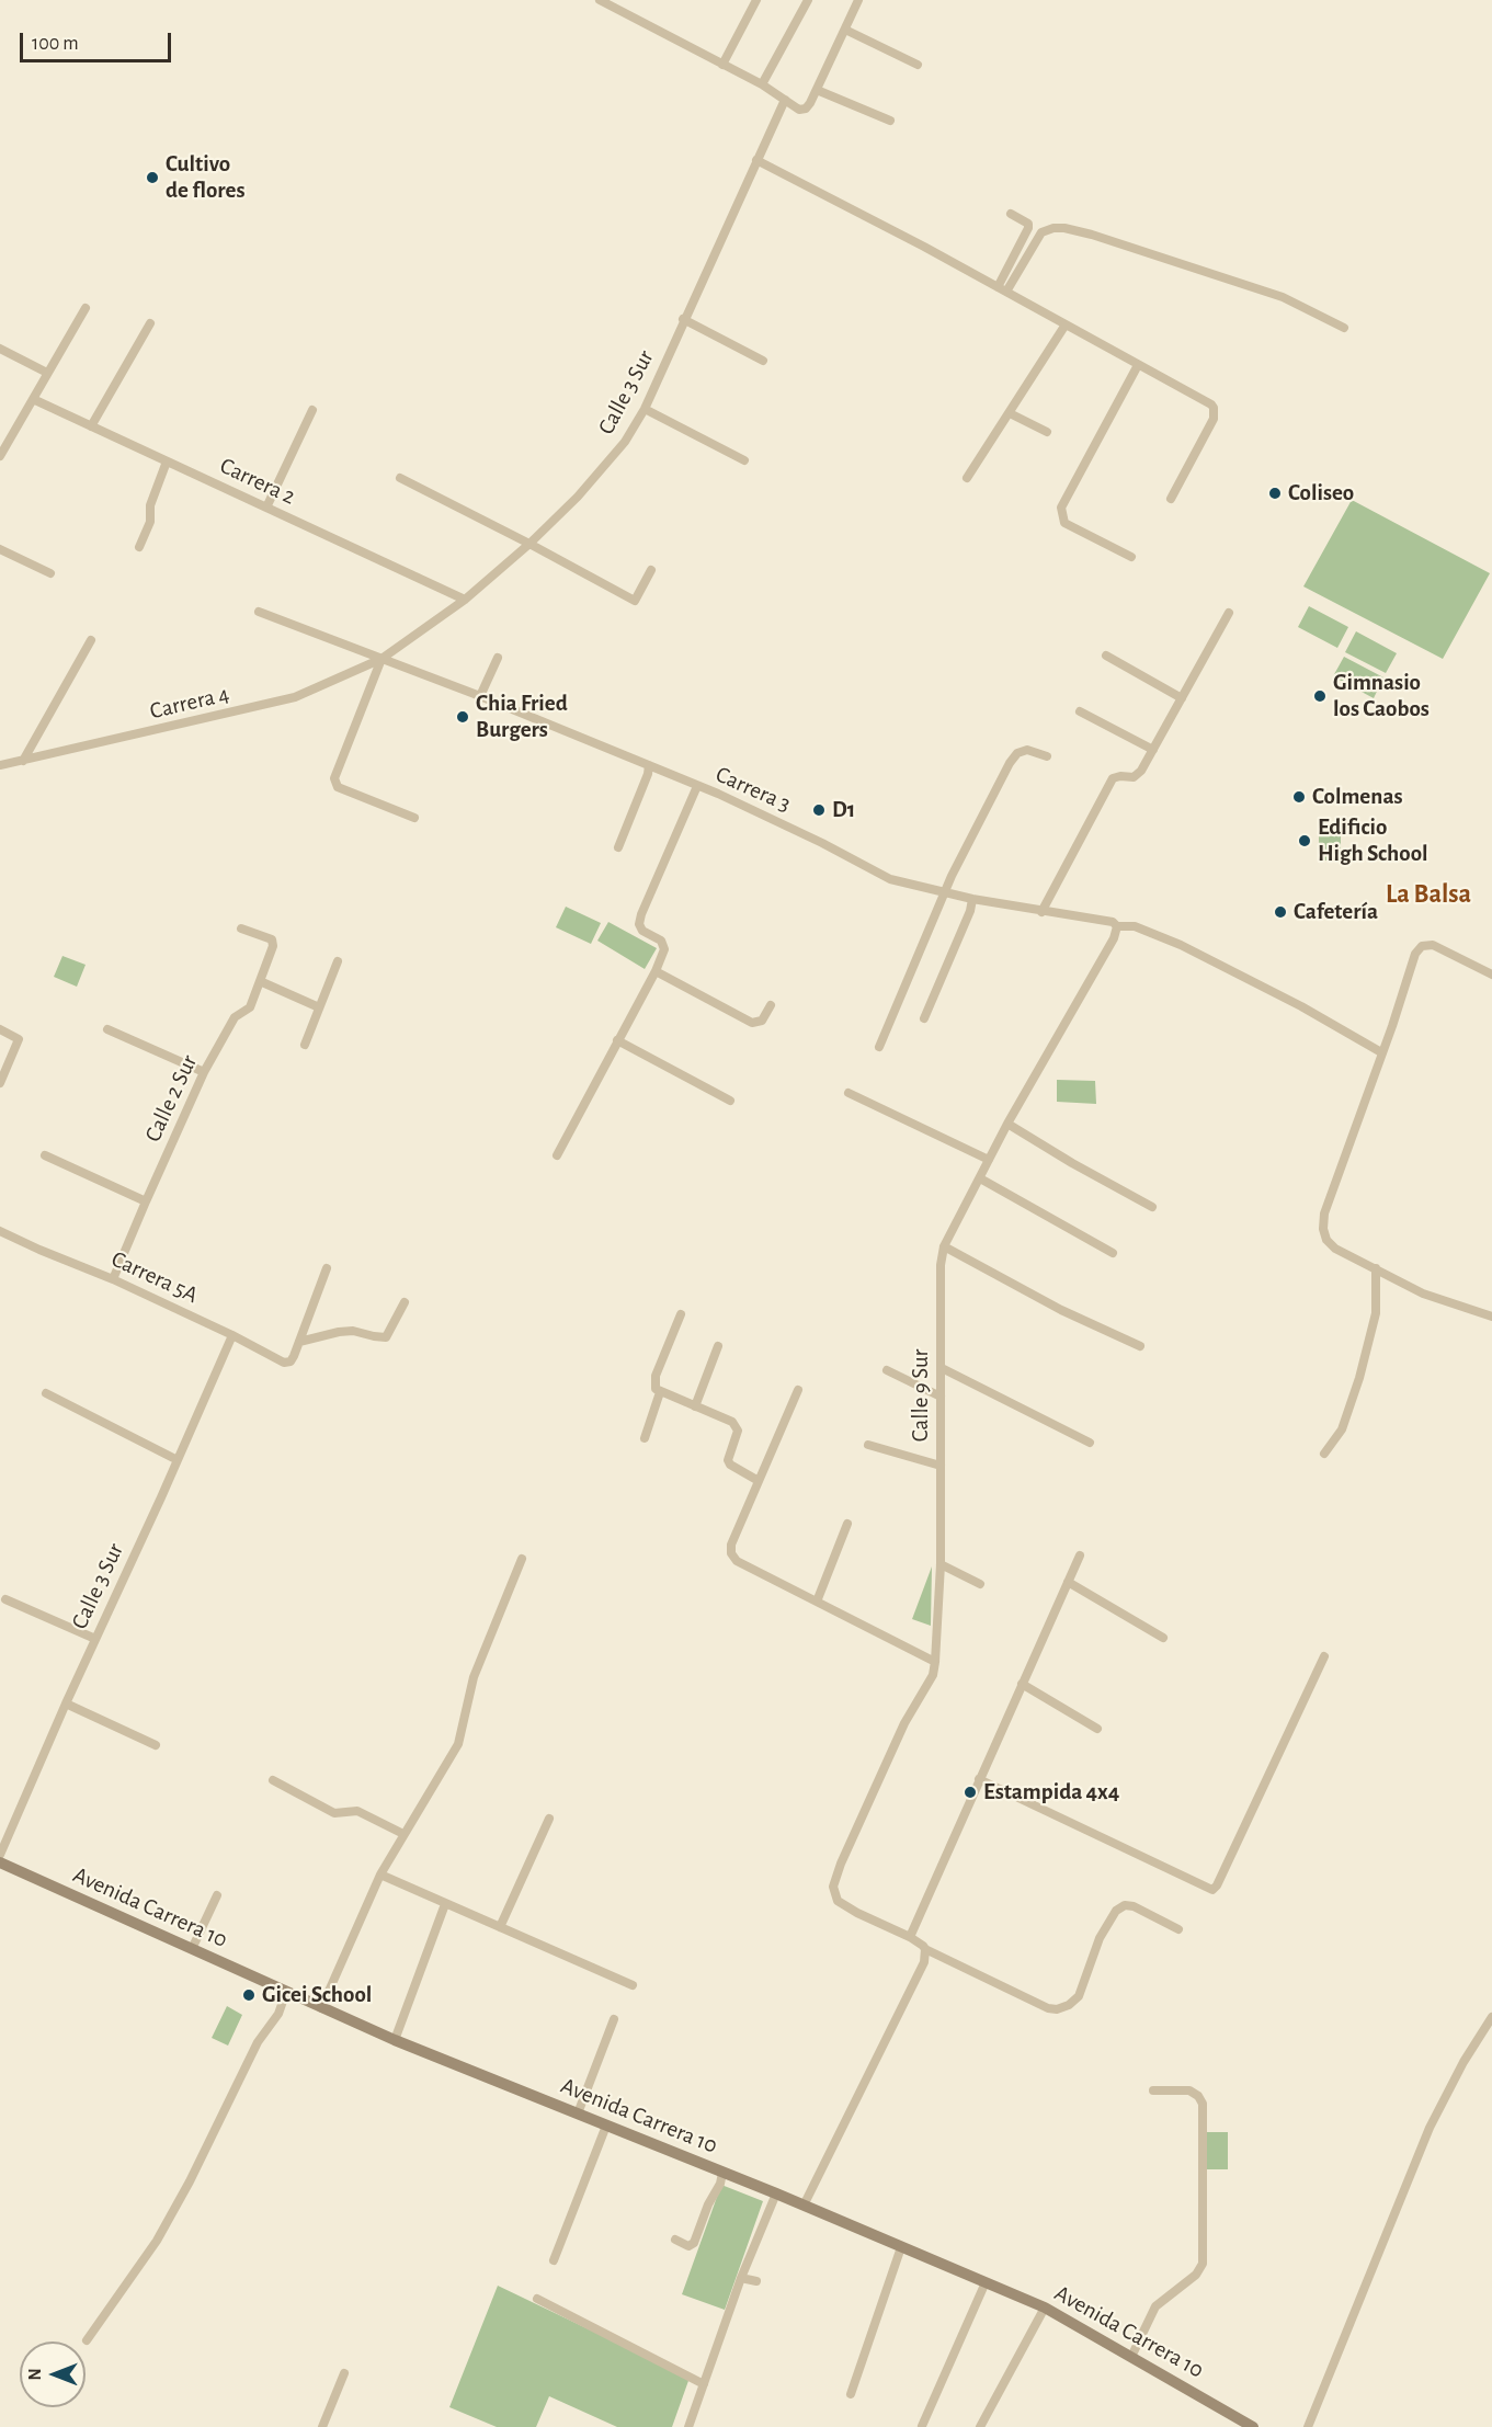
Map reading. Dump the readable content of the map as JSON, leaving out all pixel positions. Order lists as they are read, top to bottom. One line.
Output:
{"streets":{"street":["Calle 3 Sur","Carrera 2","Carrera 4","Carrera 3","Calle 2 Sur","Carrera 5A","Calle 9 Sur","Avenida Carrera 10"]},"crossings":[["Calle 3 Sur","Carrera 2"],["Calle 3 Sur","Carrera 4"],["Calle 3 Sur","Carrera 3"],["Calle 3 Sur","Carrera 5A"],["Carrera 4","Carrera 3"],["Carrera 3","Calle 9 Sur"],["Calle 2 Sur","Carrera 5A"]],"districts":["La Balsa"],"places":["Cultivo de flores","Coliseo","Gimnasio los Caobos","Chia Fried Burgers","Colmenas","D1","Edificio High School","Cafetería","Estampida 4x4","Gicei School"],"scale_bar":"100 m","north":"left"}
